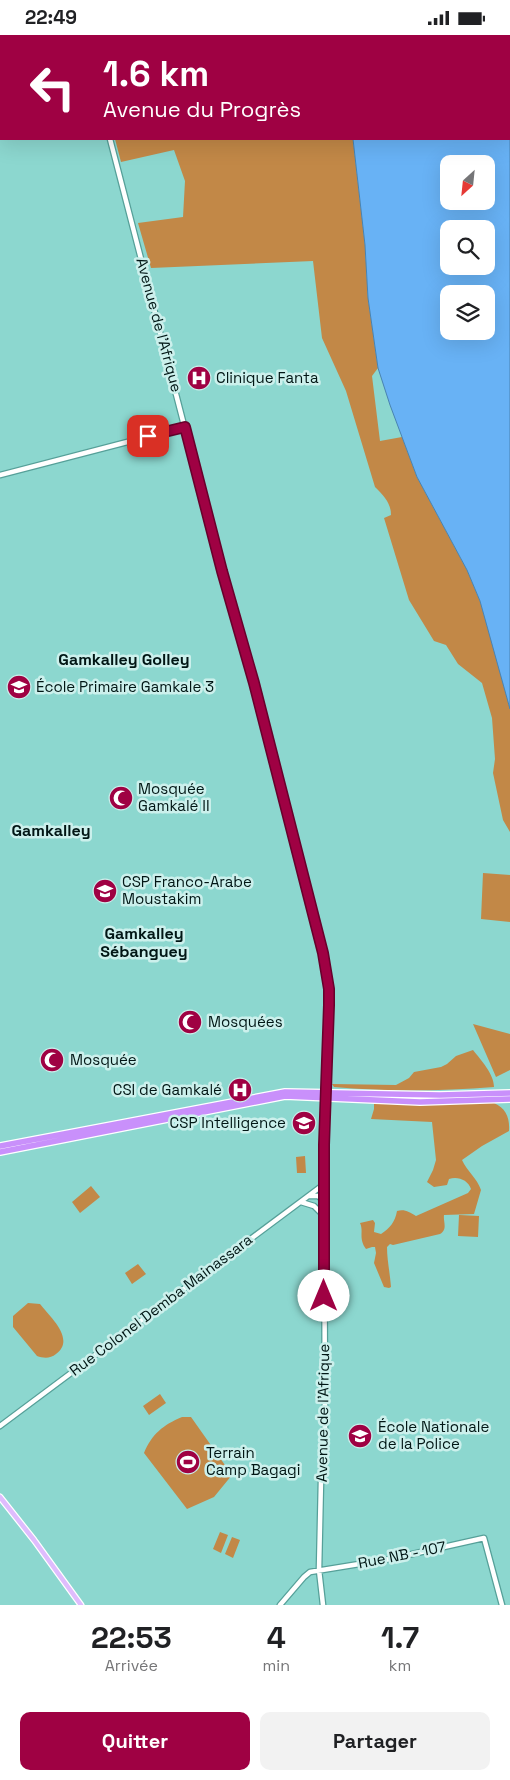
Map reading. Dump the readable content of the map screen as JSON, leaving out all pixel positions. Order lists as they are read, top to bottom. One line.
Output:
{"streets":{"main road":["Avenue de l'Afrique","Rue Colonel Demba Mainassara","Rue NB - 107"]},"crossings":[["Avenue de l'Afrique","Rue Colonel Demba Mainassara"],["Avenue de l'Afrique","Rue NB - 107"]],"districts":["Gamkalley Golley","Gamkalley","Gamkalley Sébanguey"],"places":{"hospital":["Clinique Fanta","CSI de Gamkalé"],"school or university":["École Primaire Gamkale 3","CSP Franco-Arabe Moustakim","CSP Intelligence","École Nationale de la Police"],"mosque":["Mosquée Gamkalé II","Mosquées","Mosquée"],"sports":["Terrain Camp Bagagi"]},"north":"bottom left","page":{"status":"22:49","turn":["1.6 km","Avenue du Progrès"],"eta":["22:53","Arrivée","4","min","1.7","km"],"buttons":["Quitter","Partager"]}}
